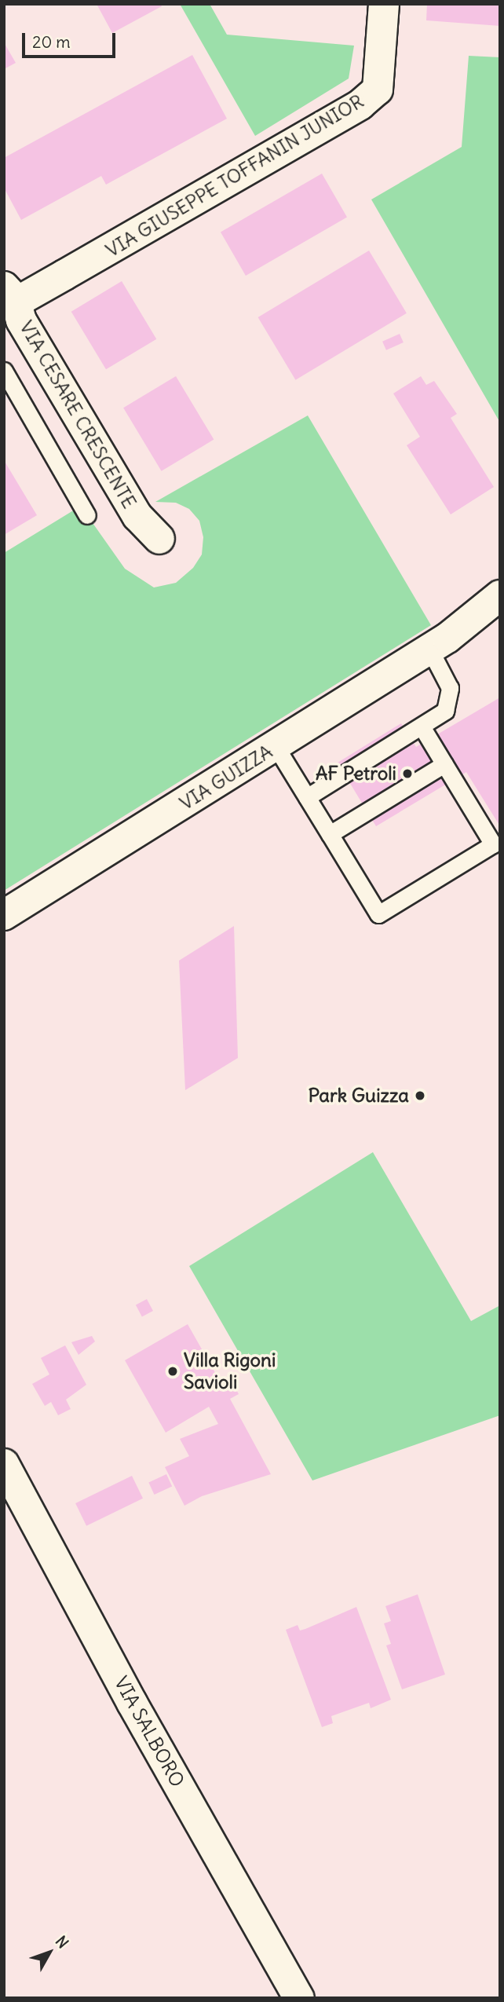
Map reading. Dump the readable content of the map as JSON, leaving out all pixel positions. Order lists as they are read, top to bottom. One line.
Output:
{"streets":{"street":["VIA GIUSEPPE TOFFANIN JUNIOR","VIA CESARE CRESCENTE","VIA GUIZZA","VIA SALBORO"]},"crossings":[["VIA GIUSEPPE TOFFANIN JUNIOR","VIA CESARE CRESCENTE"]],"places":["AF Petroli","Park Guizza","Villa Rigoni Savioli"],"scale_bar":"20 m","north":"top right"}
